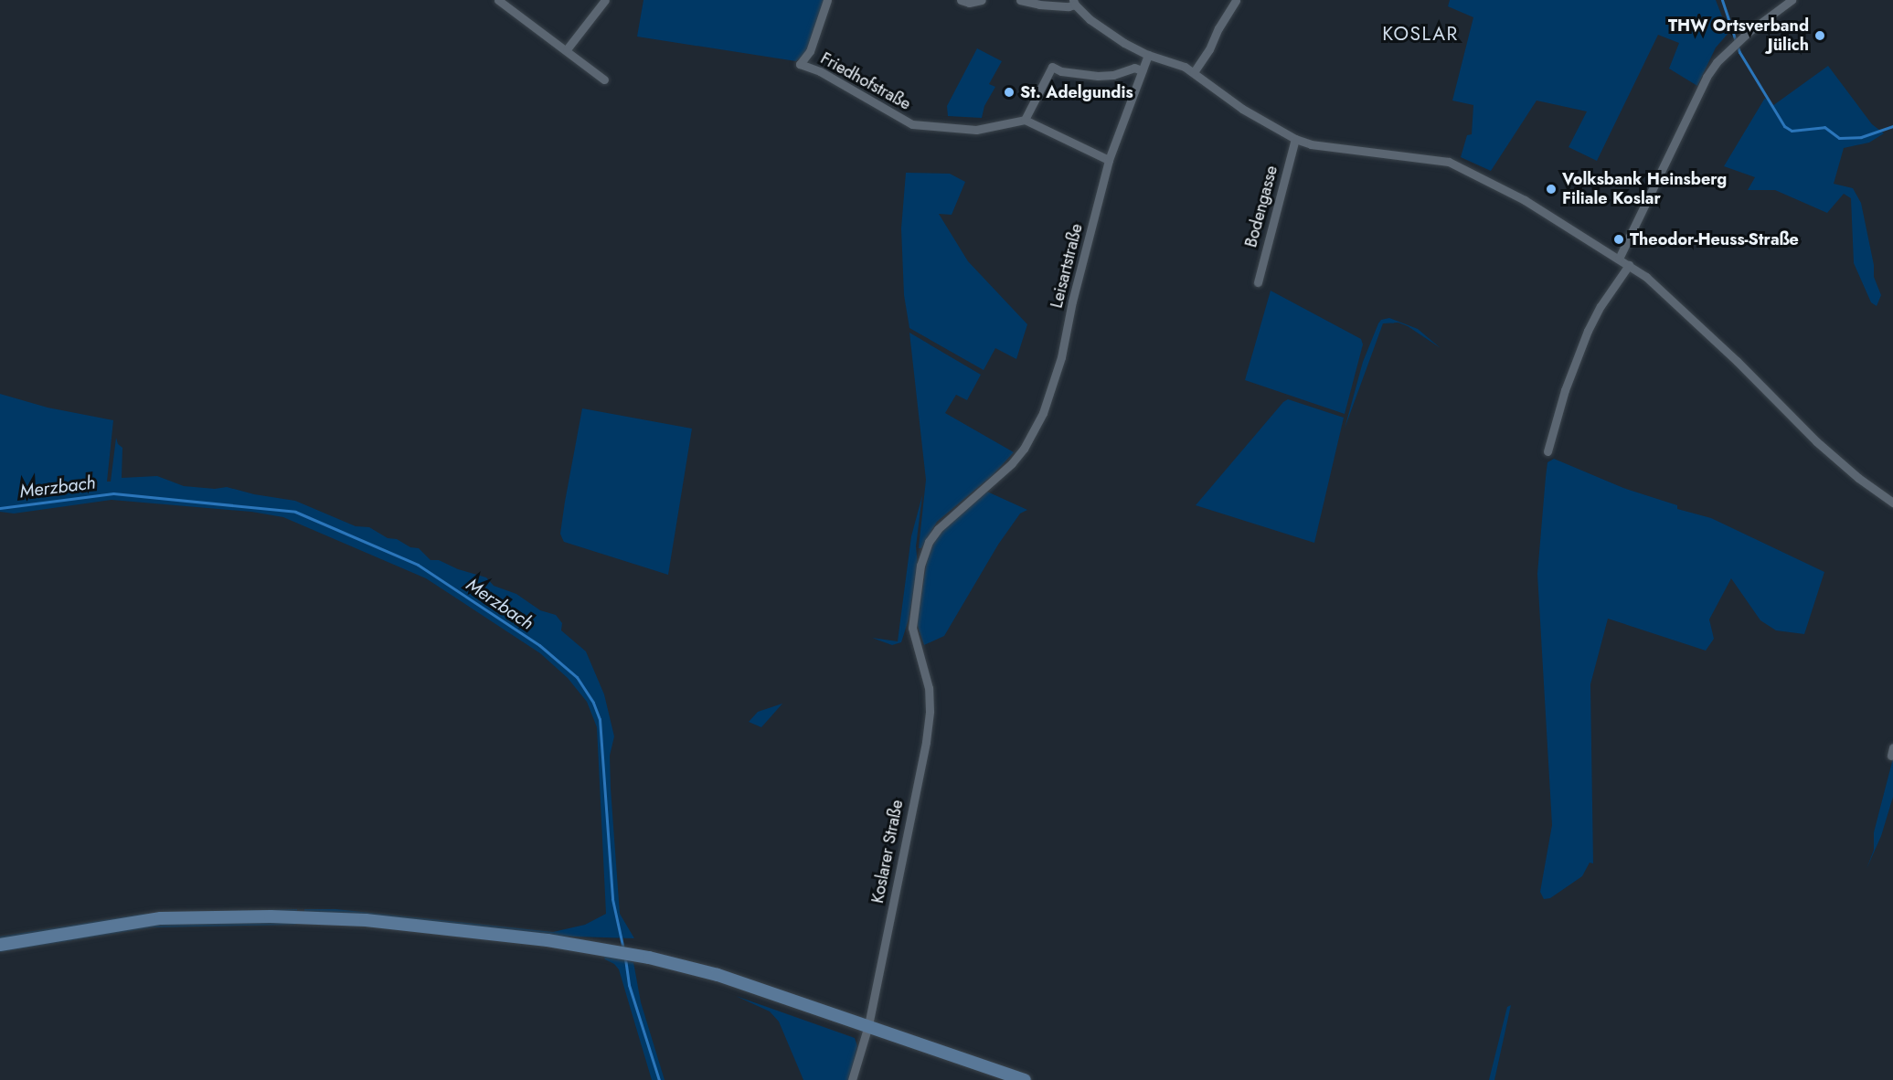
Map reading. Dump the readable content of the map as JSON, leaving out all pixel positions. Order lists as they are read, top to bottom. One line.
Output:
{"streets":{"street":["Friedhofstraße","Bodengasse","Leisartstraße","Koslarer Straße"]},"crossings":[["Leisartstraße","Koslarer Straße"]],"districts":["KOSLAR"],"water":["Merzbach"],"places":["THW Ortsverband Jülich","St. Adelgundis","Volksbank Heinsberg Filiale Koslar","Theodor-Heuss-Straße"]}
